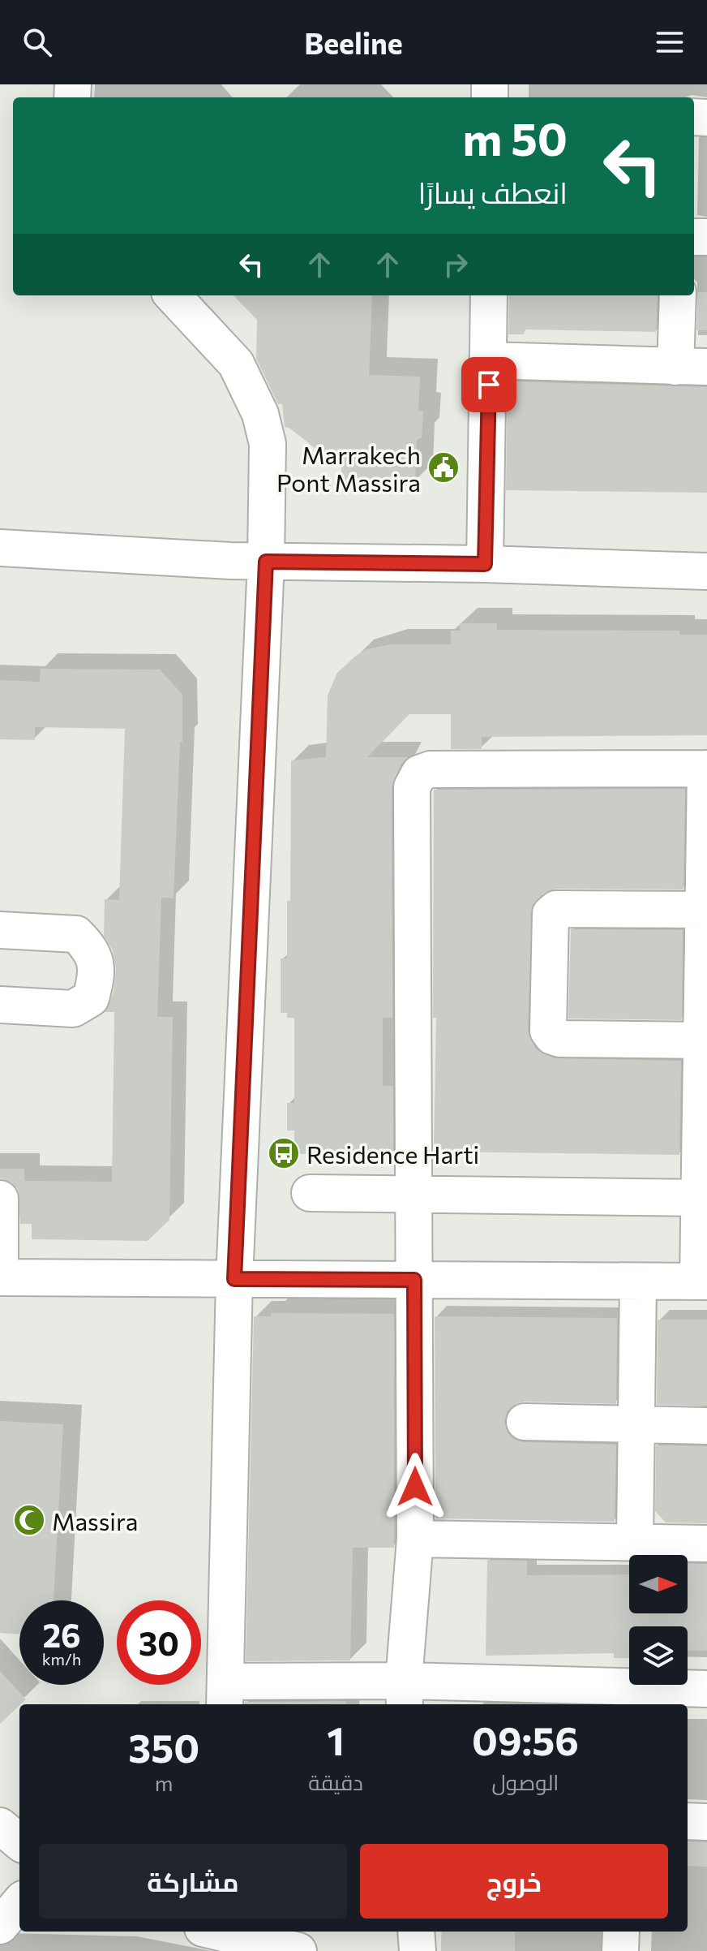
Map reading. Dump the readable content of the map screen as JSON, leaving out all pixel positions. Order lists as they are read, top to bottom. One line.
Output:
{"places":{"public building":["Marrakech Pont Massira"],"bus stop":["Residence Harti"],"mosque":["Massira"]},"north":"right","page":{"header":"Beeline","turn":["50 m","انعطف يسارًا"],"speed":"26 km/h","limit":"30","eta":["09:56","الوصول","1","دقيقة","350","m"],"buttons":["خروج","مشاركة"]}}
